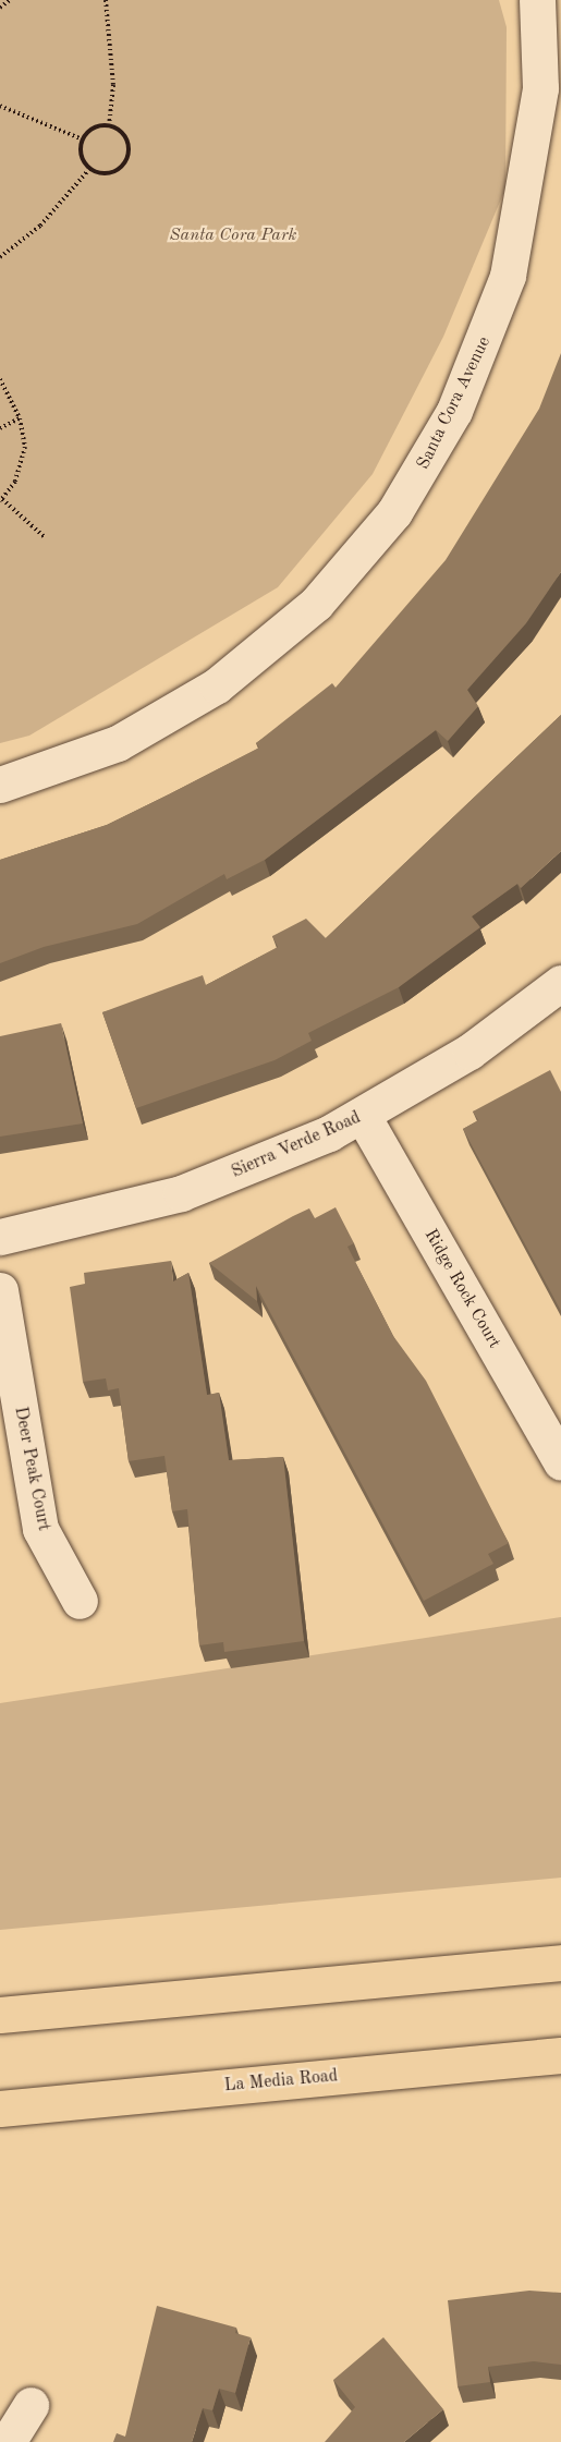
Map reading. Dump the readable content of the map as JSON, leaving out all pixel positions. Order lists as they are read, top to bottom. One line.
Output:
{"streets":{"main road":["La Media Road"],"street":["Santa Cora Avenue","Sierra Verde Road","Ridge Rock Court","Deer Peak Court"]},"crossings":[["Sierra Verde Road","Ridge Rock Court"]],"parks":["Santa Cora Park"]}
